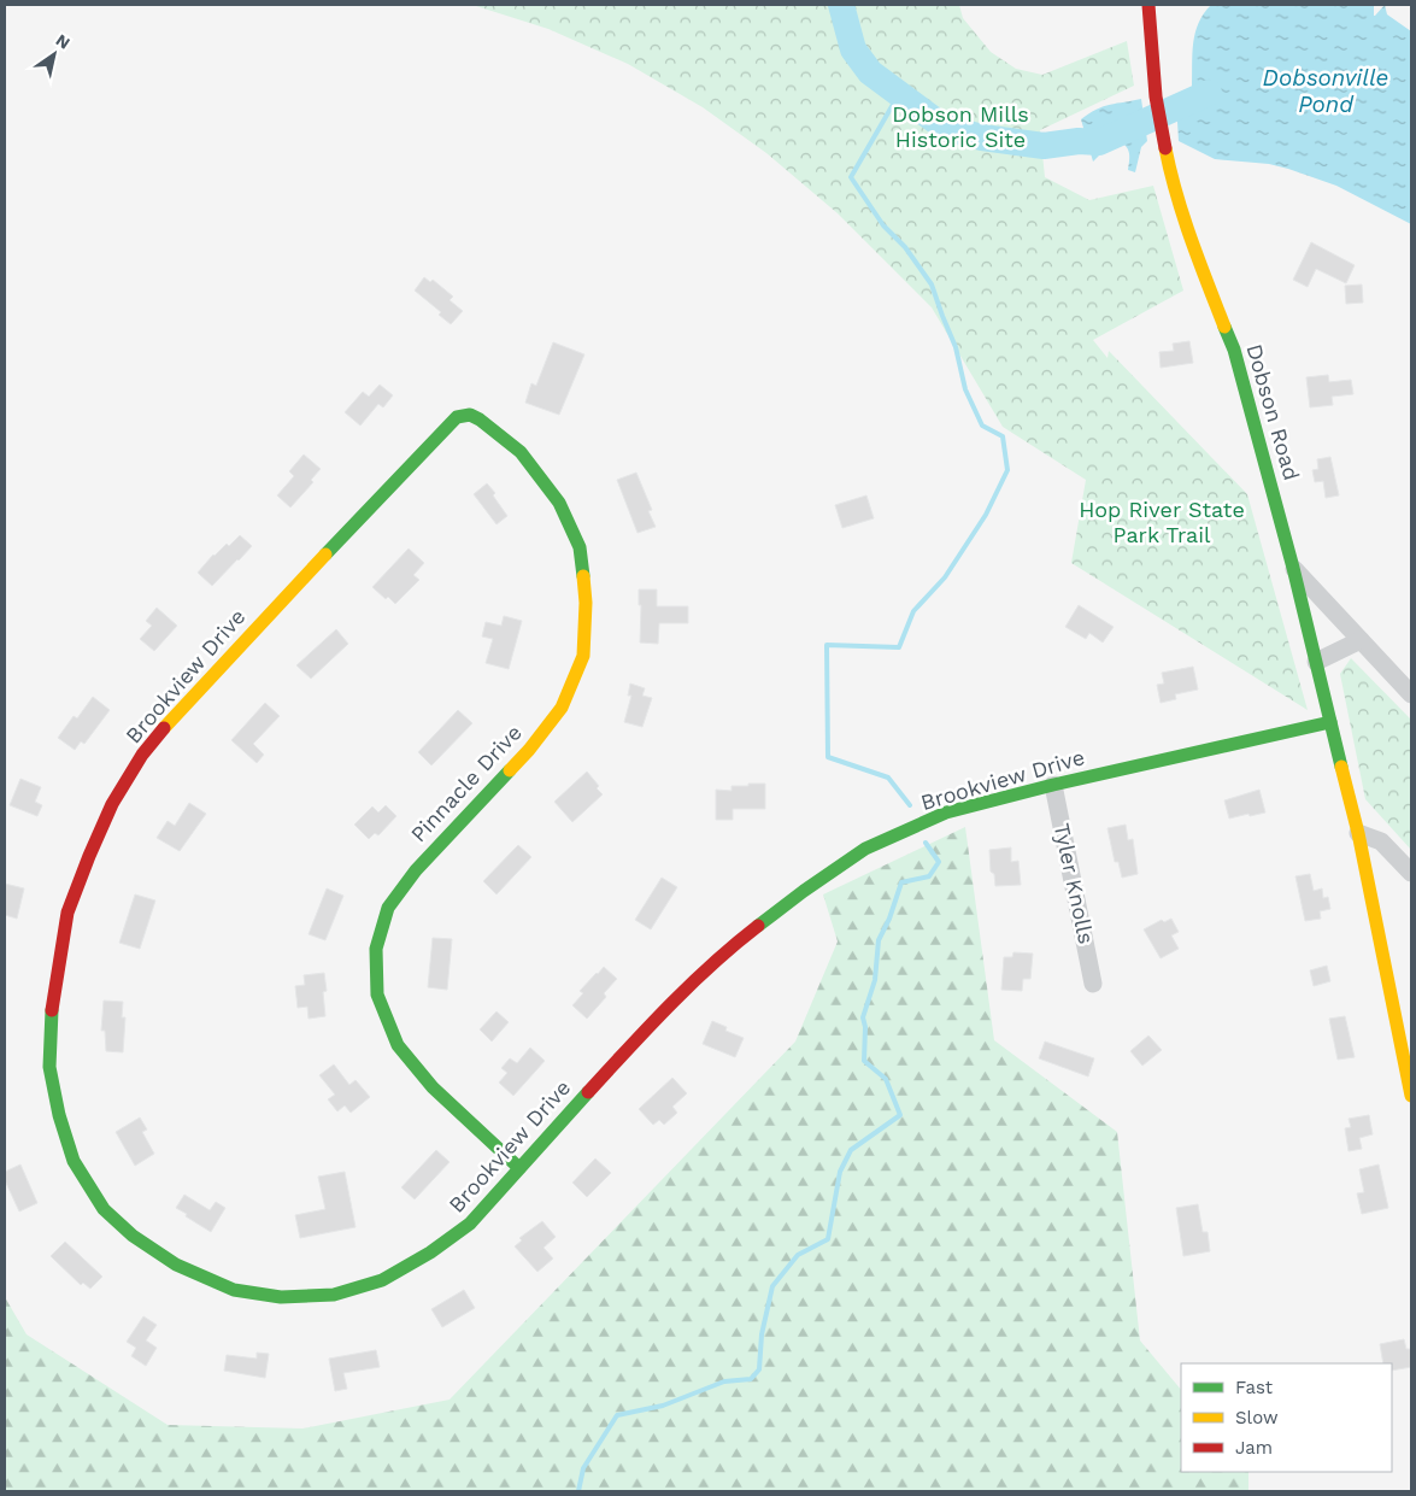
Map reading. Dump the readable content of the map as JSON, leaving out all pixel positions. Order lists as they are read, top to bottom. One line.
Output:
{"streets":{"street":["Dobson Road","Brookview Drive","Pinnacle Drive","Tyler Knolls"]},"crossings":[["Dobson Road","Brookview Drive"],["Brookview Drive","Pinnacle Drive"],["Brookview Drive","Tyler Knolls"]],"water":["Dobsonville Pond"],"parks":["Dobson Mills Historic Site","Hop River State Park Trail"],"legend":["Fast","Slow","Jam"],"north":"top right"}
